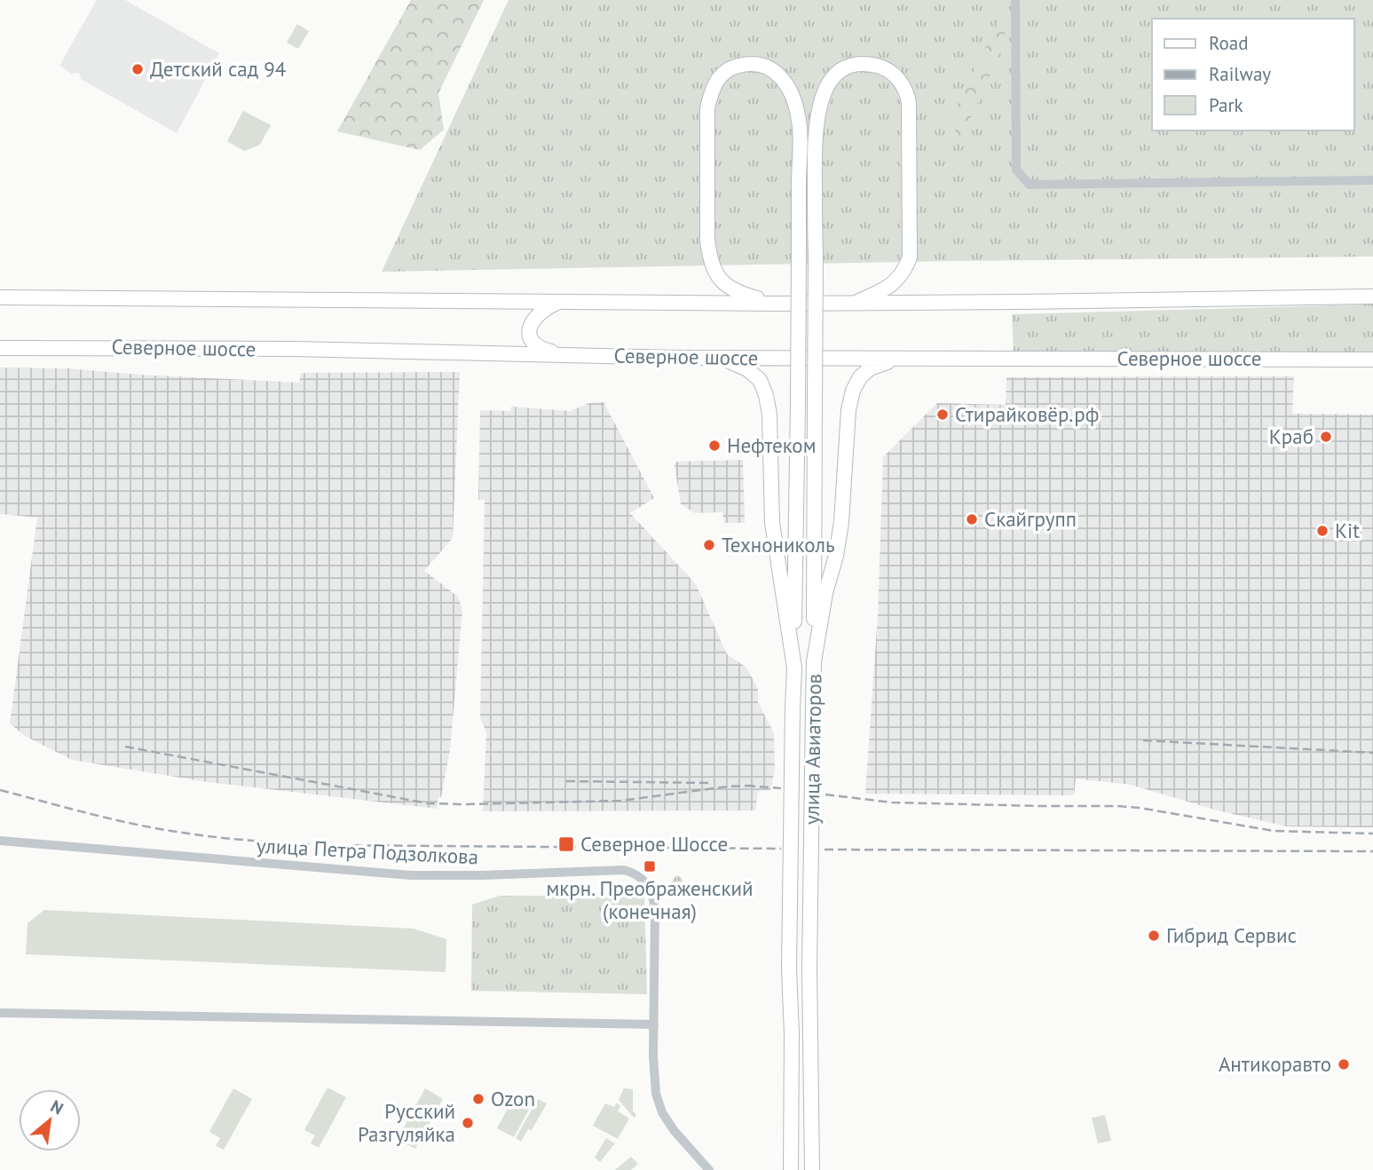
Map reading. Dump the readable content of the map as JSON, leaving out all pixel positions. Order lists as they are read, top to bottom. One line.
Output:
{"streets":{"main road":["Северное шоссе","улица Авиаторов"],"street":["улица Петра Подзолкова"]},"crossings":[["Северное шоссе","улица Авиаторов"]],"places":{"other":["Детский сад 94","Стирайковёр.рф","Краб","Нефтеком","Скайгрупп","Kit","Технониколь","Гибрид Сервис","Антикоравто","Ozon","Русский Разгуляйка"],"transit":["Северное Шоссе","мкрн. Преображенский (конечная)"]},"legend":["Road","Railway","Park"],"north":"top right"}
